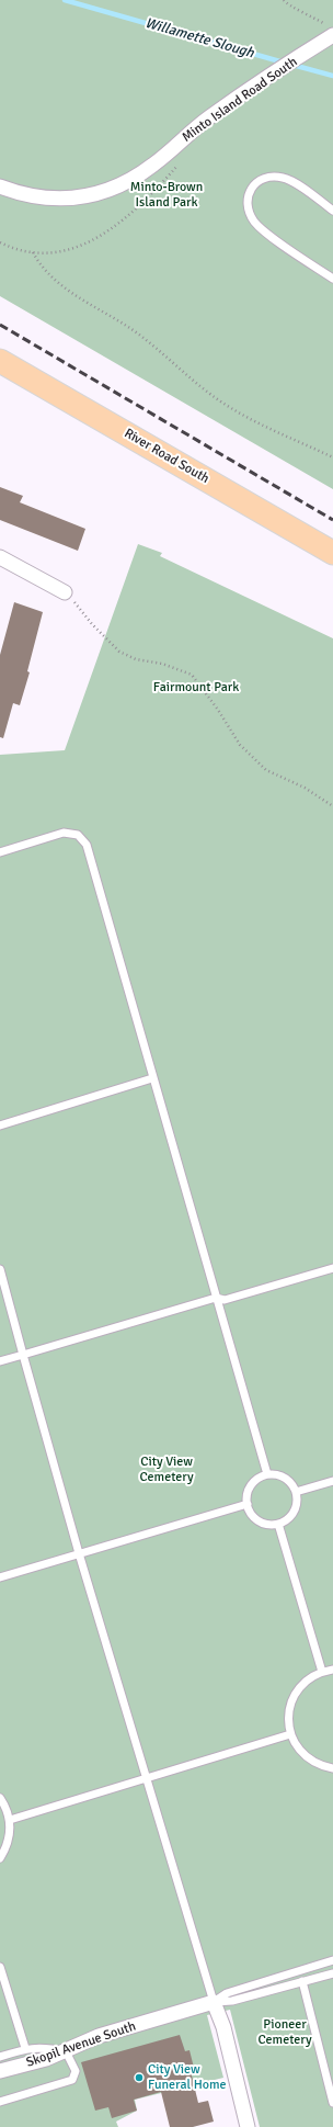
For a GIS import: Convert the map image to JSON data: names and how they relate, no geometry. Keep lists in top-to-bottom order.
{
  "streets": {
    "main road": ["River Road South"],
    "street": ["Minto Island Road South", "Skopil Avenue South"]
  },
  "water": ["Willamette Slough"],
  "parks": [
    "Minto-Brown Island Park",
    "Fairmount Park",
    "City View Cemetery",
    "Pioneer Cemetery"
  ],
  "places": ["City View Funeral Home"]
}
